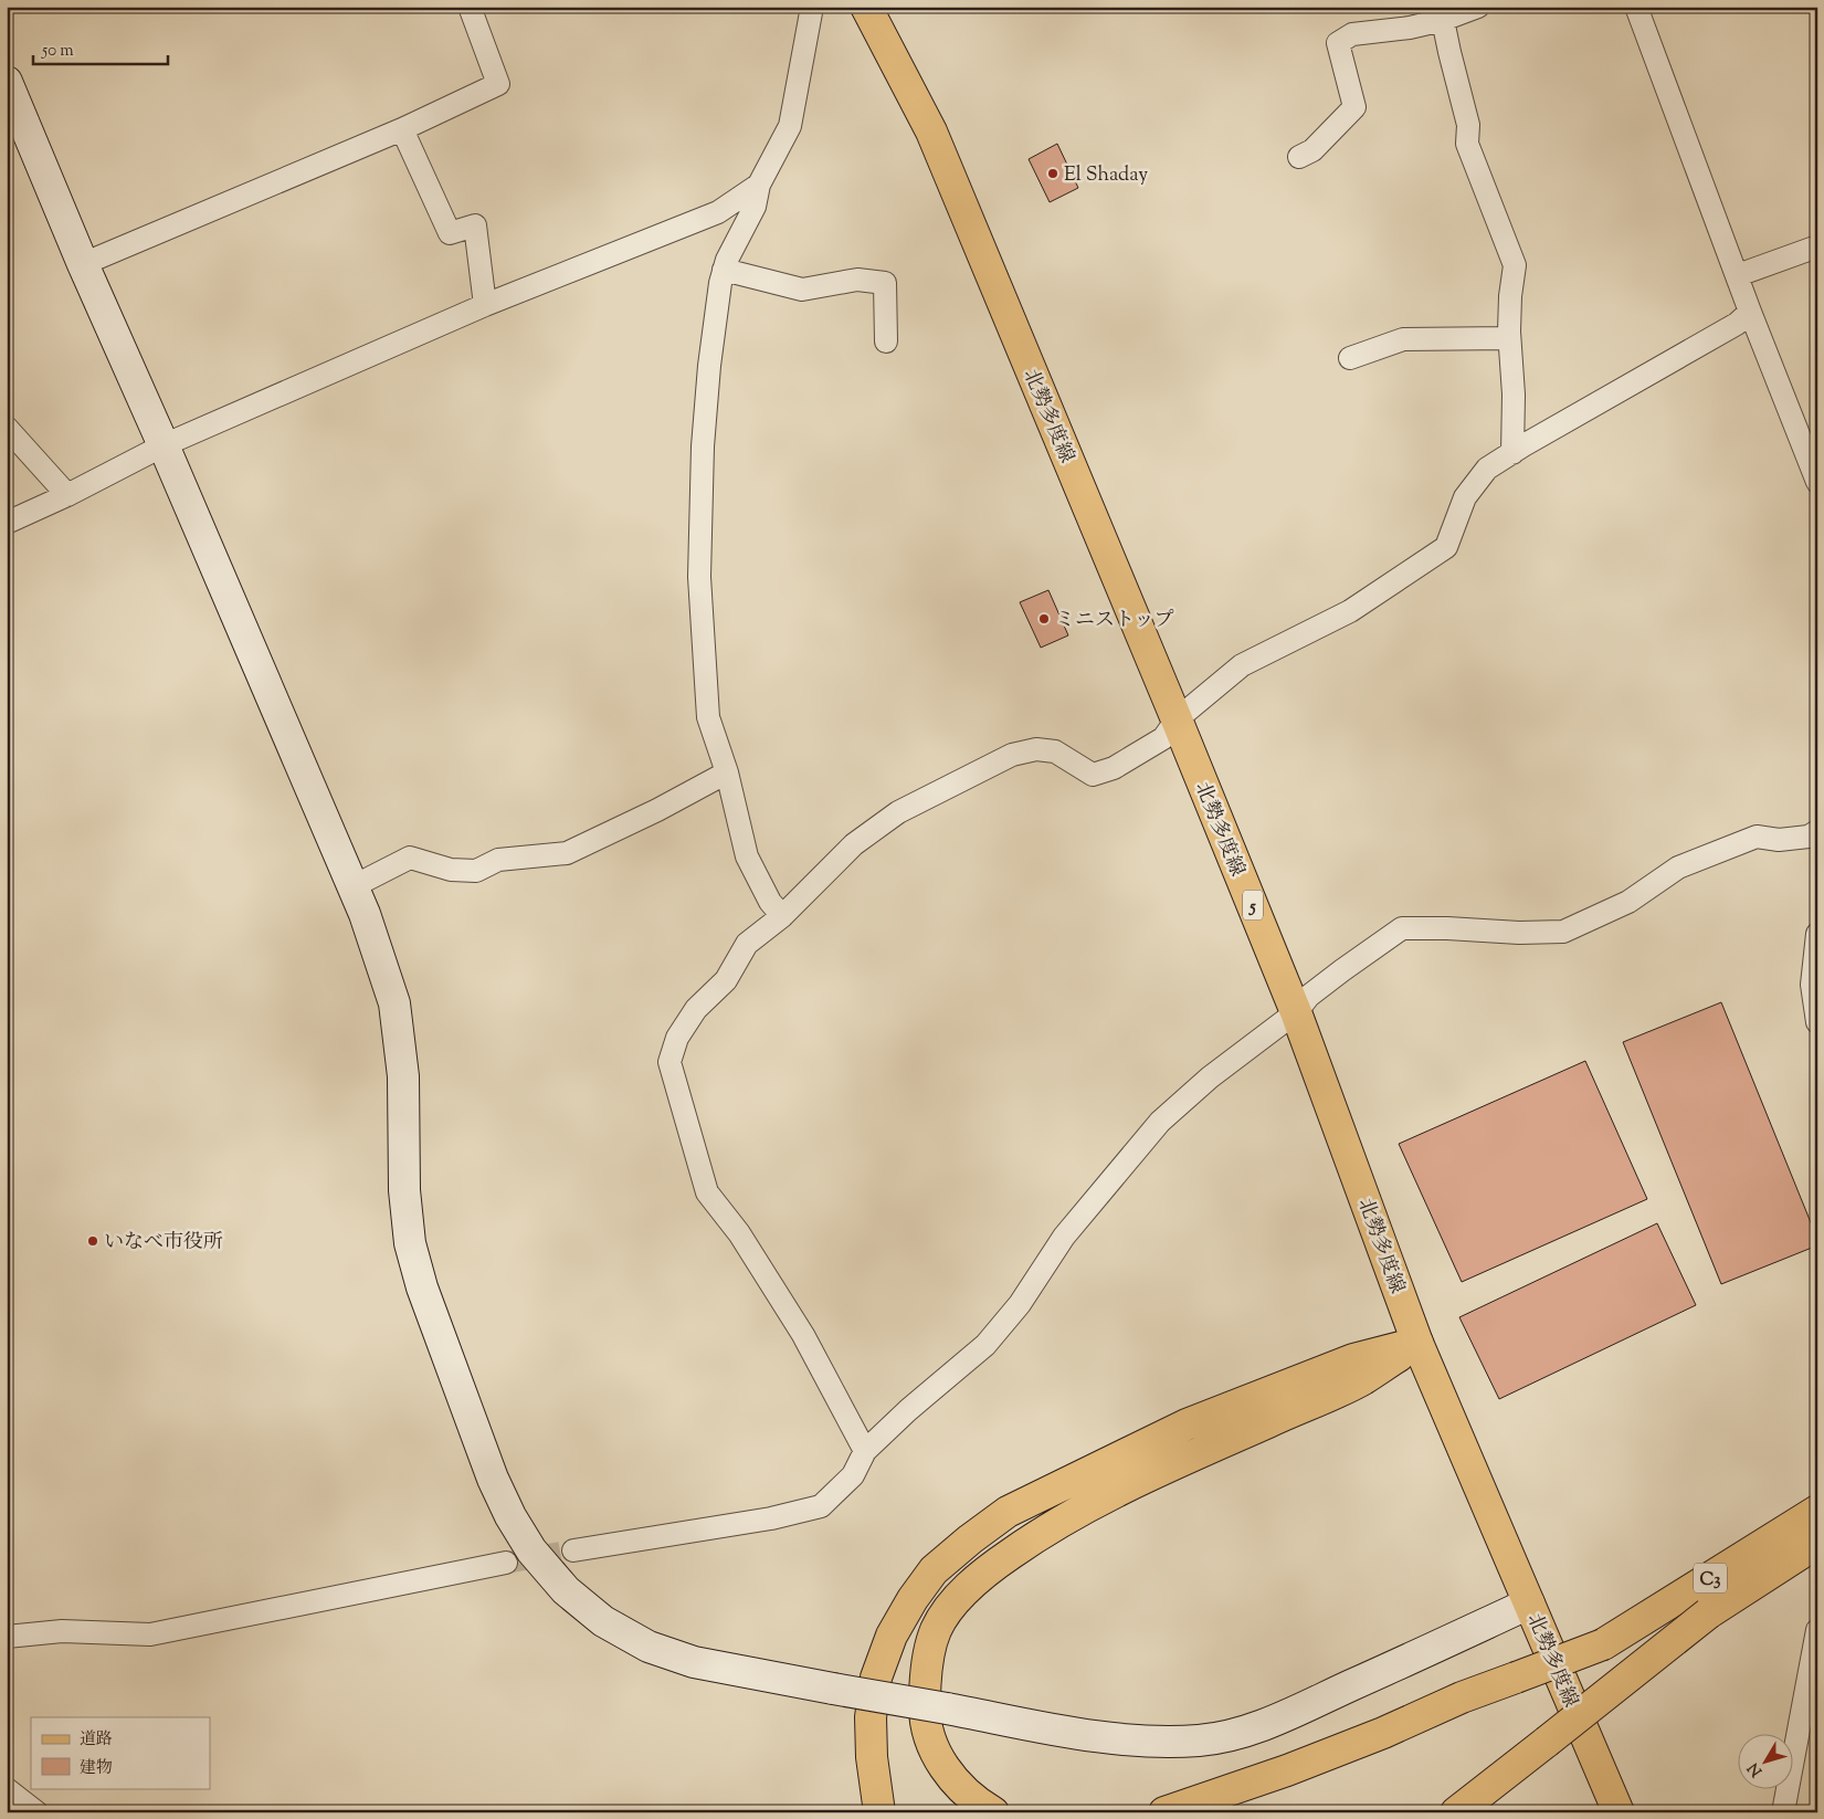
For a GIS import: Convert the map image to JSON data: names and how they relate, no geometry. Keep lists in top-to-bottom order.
{
  "streets": {
    "main road": ["北勢多度線", "5", "C3"]
  },
  "places": ["El Shaday", "ミニストップ", "いなべ市役所"],
  "legend": ["道路", "建物"],
  "scale_bar": "50 m",
  "north": "bottom left"
}
